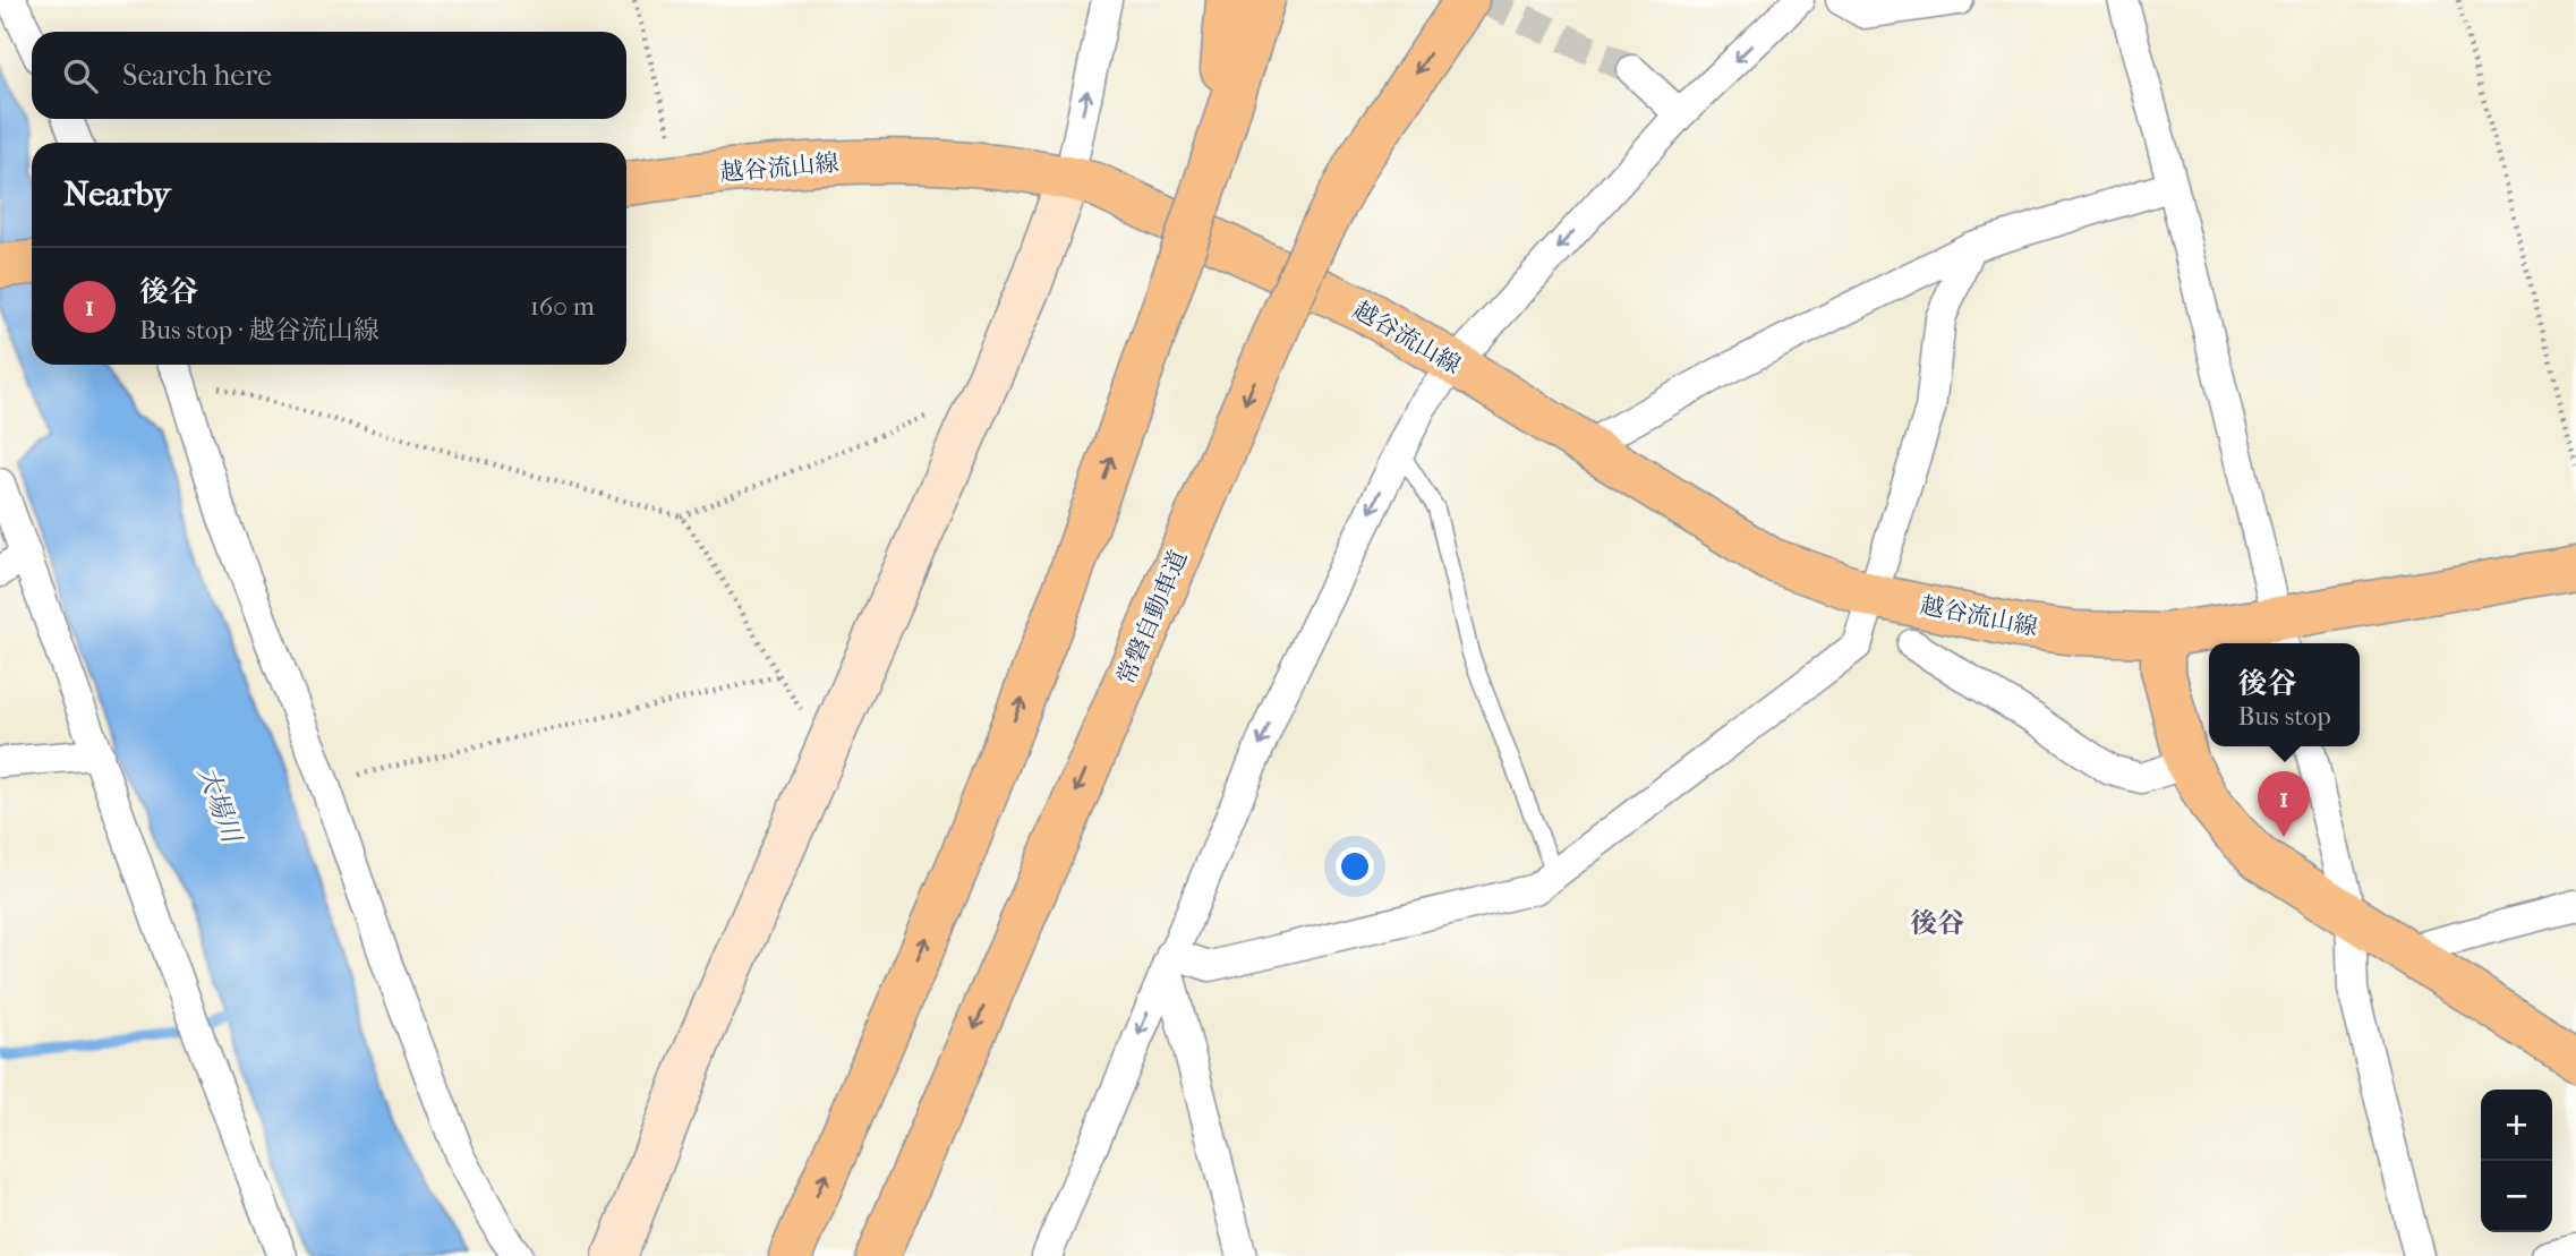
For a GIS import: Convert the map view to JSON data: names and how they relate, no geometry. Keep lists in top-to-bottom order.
{
  "streets": {
    "main road": ["越谷流山線", "常磐自動車道"]
  },
  "districts": ["後谷"],
  "water": ["大場川"],
  "page": {
    "search": "Search here",
    "heading": "Nearby",
    "list": [
      {
        "mark": "1",
        "name": "後谷",
        "note": "Bus stop · 越谷流山線",
        "value": "160 m"
      }
    ],
    "popup": ["後谷", "Bus stop"],
    "pins": "1",
    "map_buttons": ["+", "−"]
  }
}
